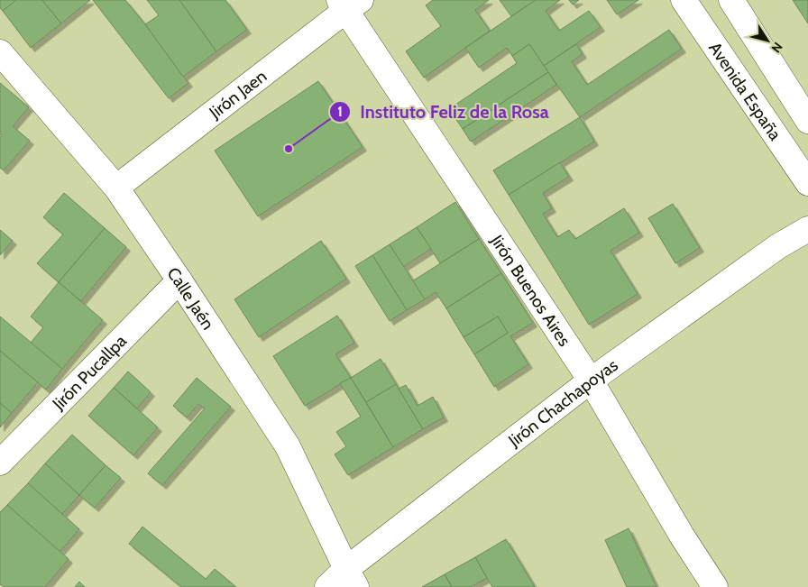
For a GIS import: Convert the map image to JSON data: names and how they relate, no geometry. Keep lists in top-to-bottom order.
{
  "streets": {
    "street": [
      "Avenida España",
      "Jirón Jaen",
      "Jirón Buenos Aires",
      "Calle Jaén",
      "Jirón Pucallpa",
      "Jirón Chachapoyas"
    ]
  },
  "crossings": [
    ["Jirón Jaen", "Jirón Buenos Aires"],
    ["Jirón Jaen", "Calle Jaén"],
    ["Jirón Buenos Aires", "Jirón Chachapoyas"],
    ["Calle Jaén", "Jirón Pucallpa"],
    ["Calle Jaén", "Jirón Chachapoyas"]
  ],
  "places": ["Instituto Feliz de la Rosa"],
  "north": "bottom right"
}
